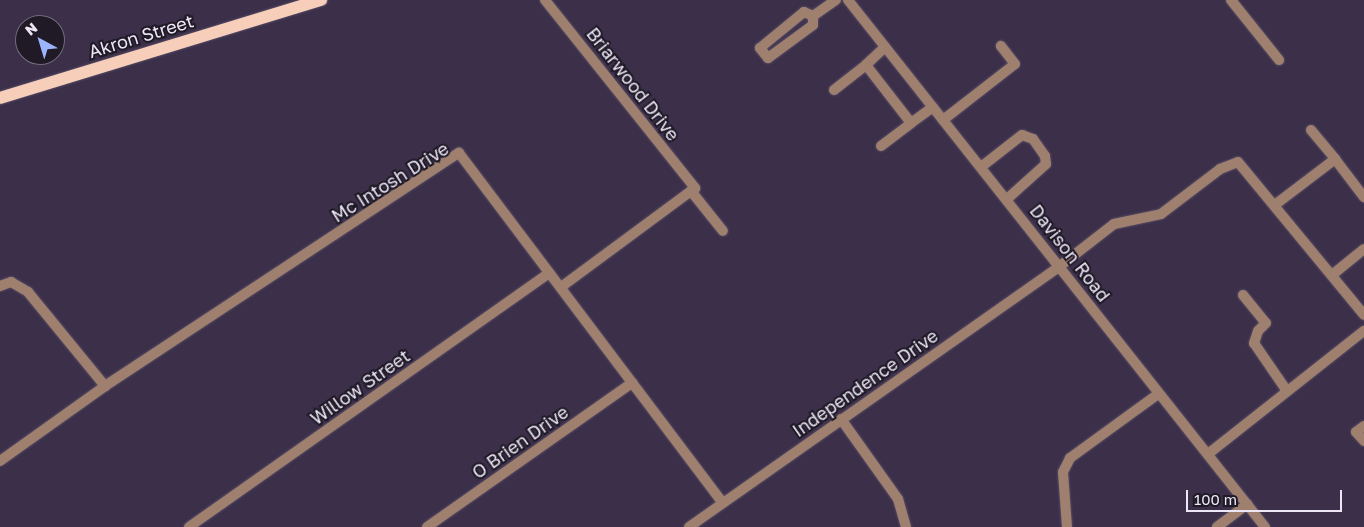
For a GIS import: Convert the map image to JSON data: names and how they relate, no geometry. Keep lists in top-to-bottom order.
{
  "streets": {
    "main road": ["Akron Street"],
    "street": [
      "Briarwood Drive",
      "Mc Intosh Drive",
      "Davison Road",
      "Independence Drive",
      "Willow Street",
      "O Brien Drive"
    ]
  },
  "crossings": [
    ["Mc Intosh Drive", "Independence Drive"],
    ["Mc Intosh Drive", "Willow Street"],
    ["Mc Intosh Drive", "O Brien Drive"],
    ["Davison Road", "Independence Drive"]
  ],
  "scale_bar": "100 m",
  "north": "top left"
}
